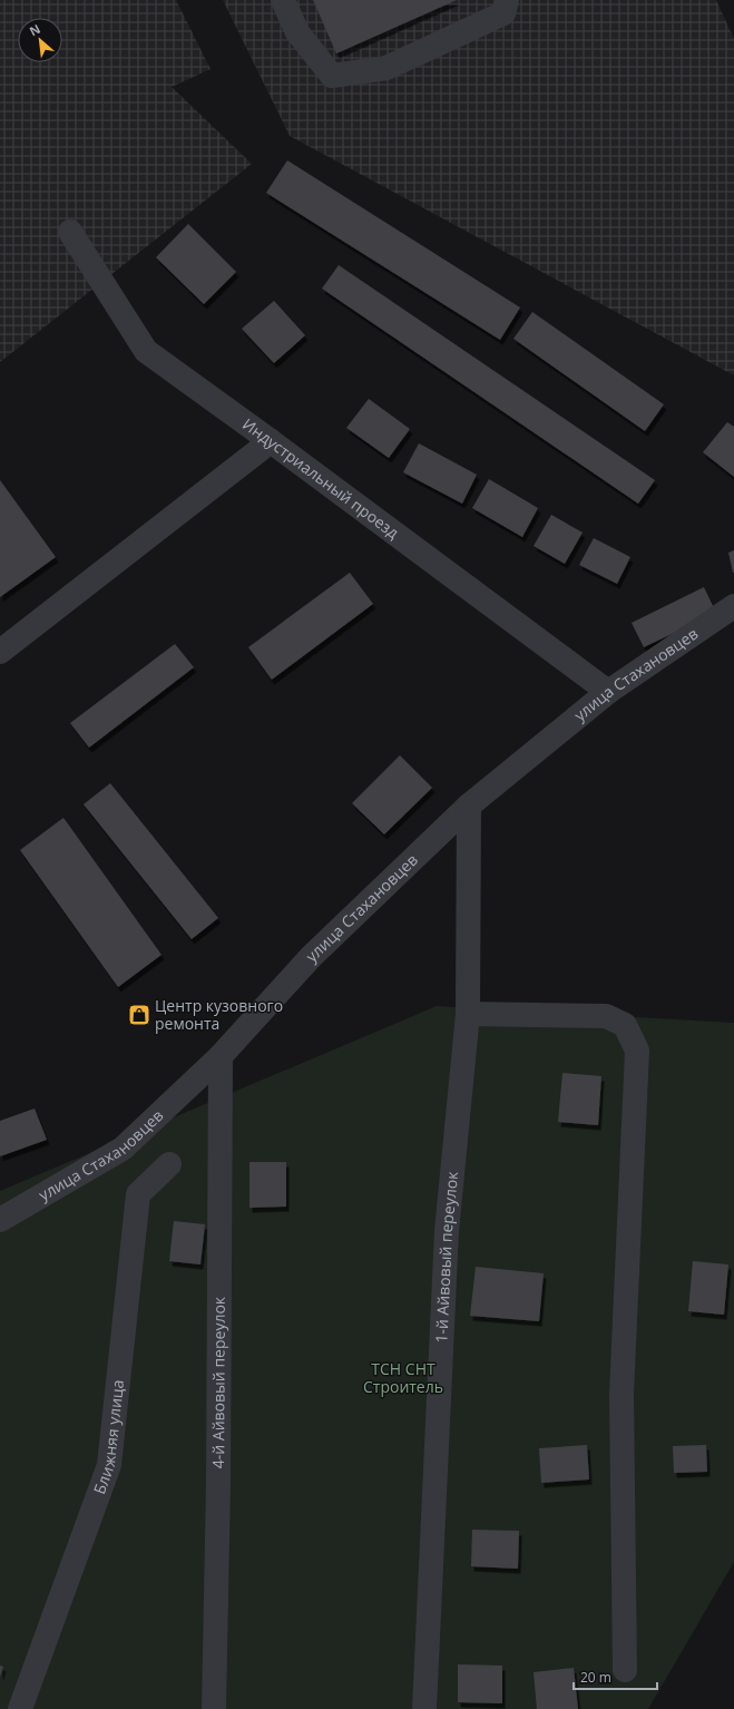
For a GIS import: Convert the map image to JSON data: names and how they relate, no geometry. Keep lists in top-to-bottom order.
{
  "streets": {
    "street": [
      "Индустриальный проезд",
      "улица Стахановцев",
      "1-й Айвовый переулок",
      "4-й Айвовый переулок",
      "Ближняя улица"
    ]
  },
  "crossings": [
    ["Индустриальный проезд", "улица Стахановцев"],
    ["улица Стахановцев", "1-й Айвовый переулок"],
    ["улица Стахановцев", "4-й Айвовый переулок"]
  ],
  "parks": ["ТСН СНТ Строитель"],
  "places": {
    "shop": ["Центр кузовного ремонта"]
  },
  "scale_bar": "20 m",
  "north": "top left"
}
